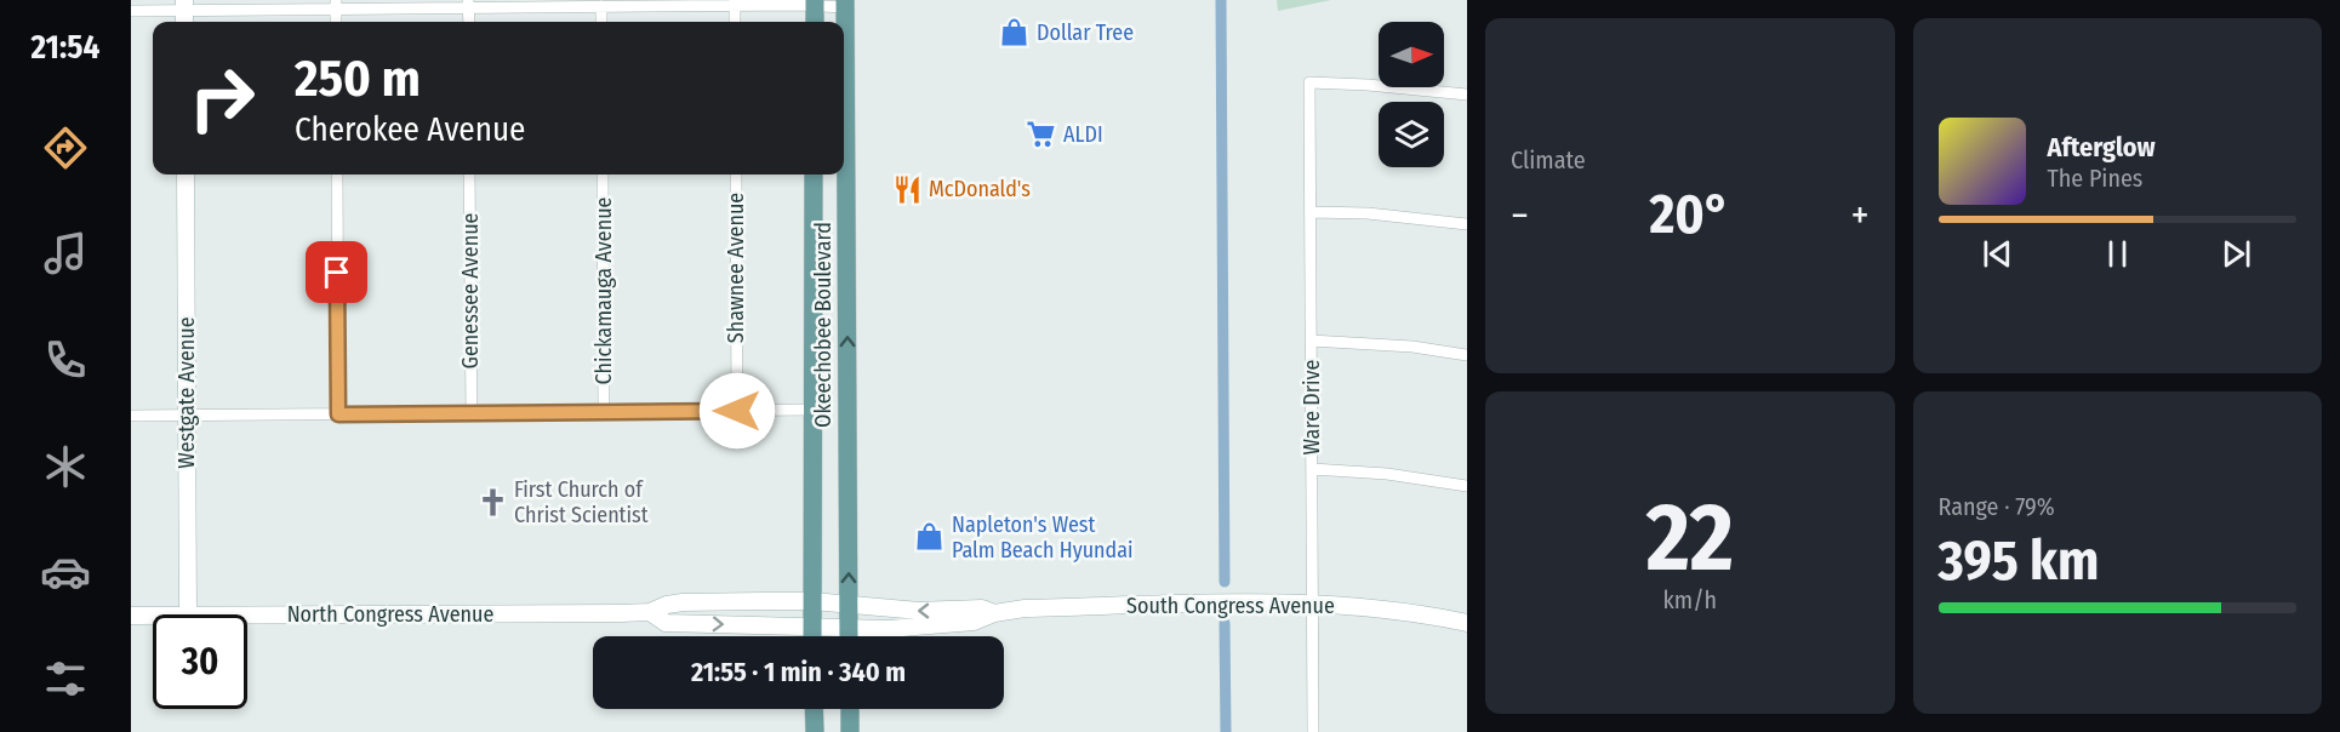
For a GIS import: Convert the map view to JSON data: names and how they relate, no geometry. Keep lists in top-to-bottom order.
{
  "streets": {
    "main road": ["Okeechobee Boulevard"],
    "street": [
      "Shawnee Avenue",
      "Genessee Avenue",
      "Chickamauga Avenue",
      "Westgate Avenue",
      "Ware Drive",
      "South Congress Avenue",
      "North Congress Avenue"
    ]
  },
  "crossings": [
    ["Okeechobee Boulevard", "South Congress Avenue"],
    ["Okeechobee Boulevard", "North Congress Avenue"],
    ["Ware Drive", "South Congress Avenue"],
    ["South Congress Avenue", "North Congress Avenue"]
  ],
  "places": {
    "shop": ["Dollar Tree", "Napleton's West Palm Beach Hyundai"],
    "supermarket": ["ALDI"],
    "restaurant": ["McDonald's"],
    "church": ["First Church of Christ Scientist"]
  },
  "north": "right",
  "page": {
    "tabs": "21:54",
    "tile": [
      "Climate",
      ["22", "km/h"],
      ["Range · 79%", "395 km"]
    ],
    "turn": ["250 m", "Cherokee Avenue"],
    "song": ["Afterglow", "The Pines"],
    "heat": ["−", "20°", "+"],
    "limit": "30",
    "trip": "21:55 · 1 min · 340 m"
  }
}
